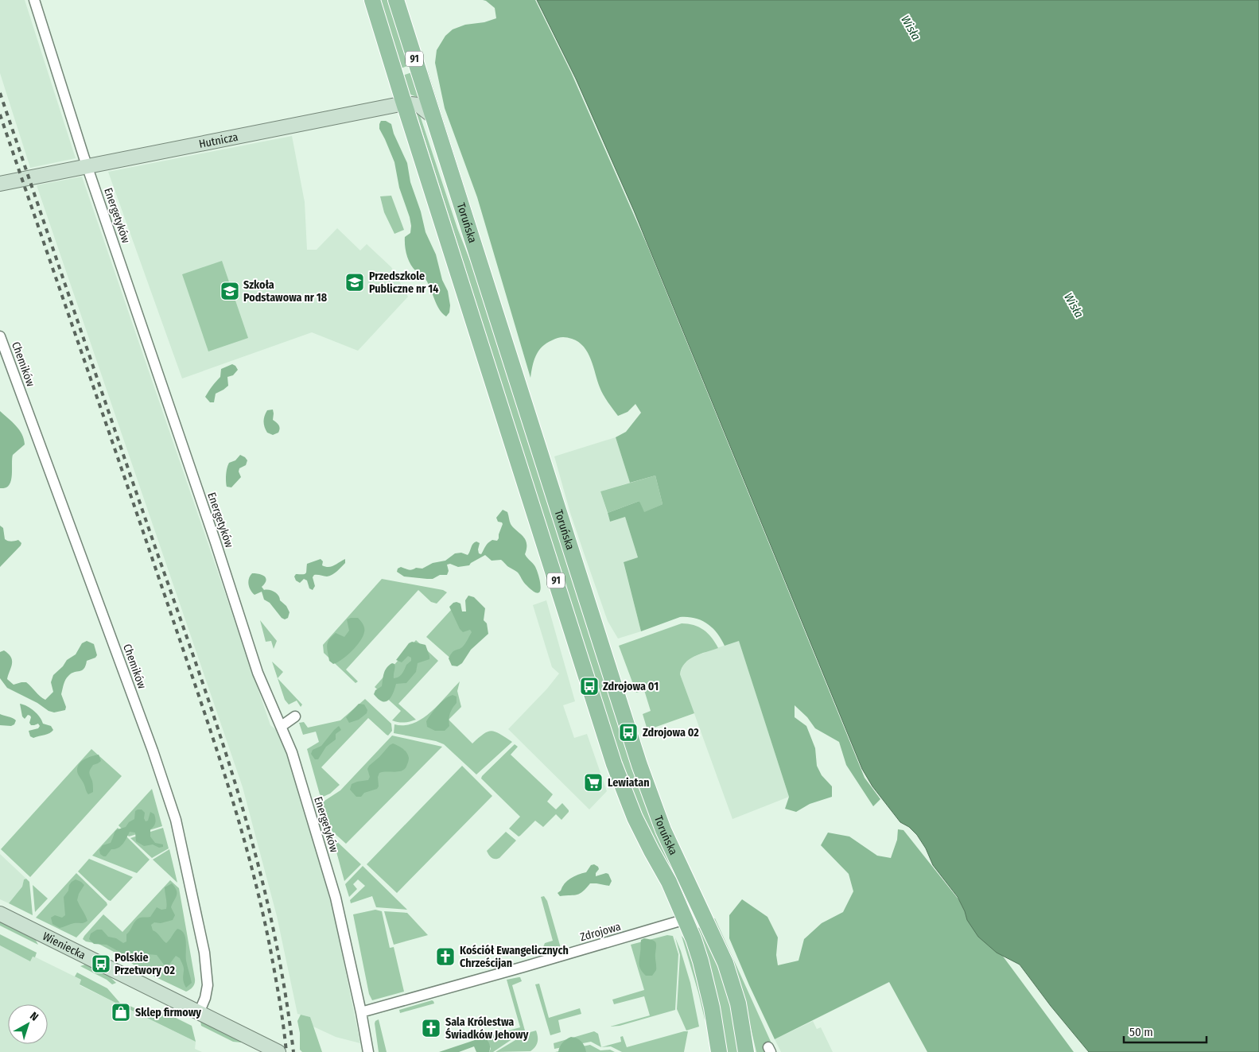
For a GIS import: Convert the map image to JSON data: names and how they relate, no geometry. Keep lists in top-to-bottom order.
{
  "streets": {
    "main road": ["91", "Toruńska"],
    "street": [
      "Hutnicza",
      "Energetyków",
      "Chemików",
      "Zdrojowa",
      "Wieniecka"
    ]
  },
  "crossings": [
    ["Hutnicza", "Energetyków"],
    ["Hutnicza", "Toruńska"],
    ["Energetyków", "Zdrojowa"],
    ["Toruńska", "Zdrojowa"],
    ["Chemików", "Wieniecka"]
  ],
  "water": ["Wisła"],
  "places": {
    "school or university": ["Przedszkole Publiczne nr 14", "Szkoła Podstawowa nr 18"],
    "bus stop": ["Zdrojowa 01", "Zdrojowa 02", "Polskie Przetwory 02"],
    "supermarket": ["Lewiatan"],
    "church": ["Kościół Ewangelicznych Chrześcijan", "Sala Królestwa Świadków Jehowy"],
    "shop": ["Sklep firmowy"]
  },
  "scale_bar": "50 m",
  "north": "top right"
}
